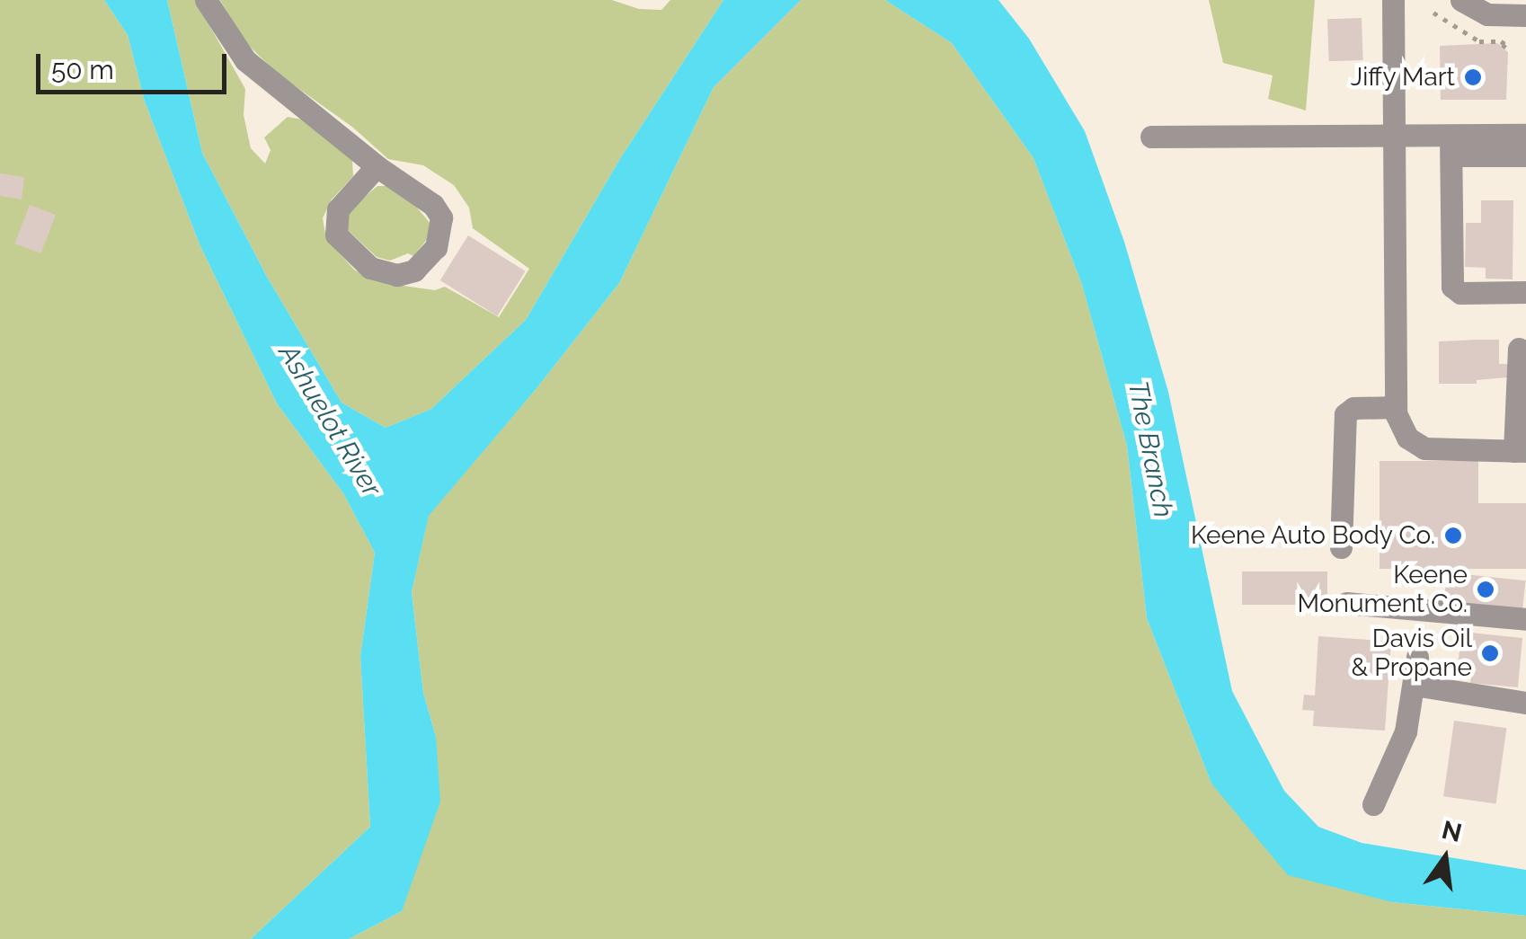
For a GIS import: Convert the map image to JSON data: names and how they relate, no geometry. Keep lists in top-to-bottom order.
{
  "water": ["Ashuelot River", "The Branch"],
  "places": [
    "Jiffy Mart",
    "Keene Auto Body Co.",
    "Keene Monument Co.",
    "Davis Oil & Propane"
  ],
  "scale_bar": "50 m",
  "north": "top"
}
